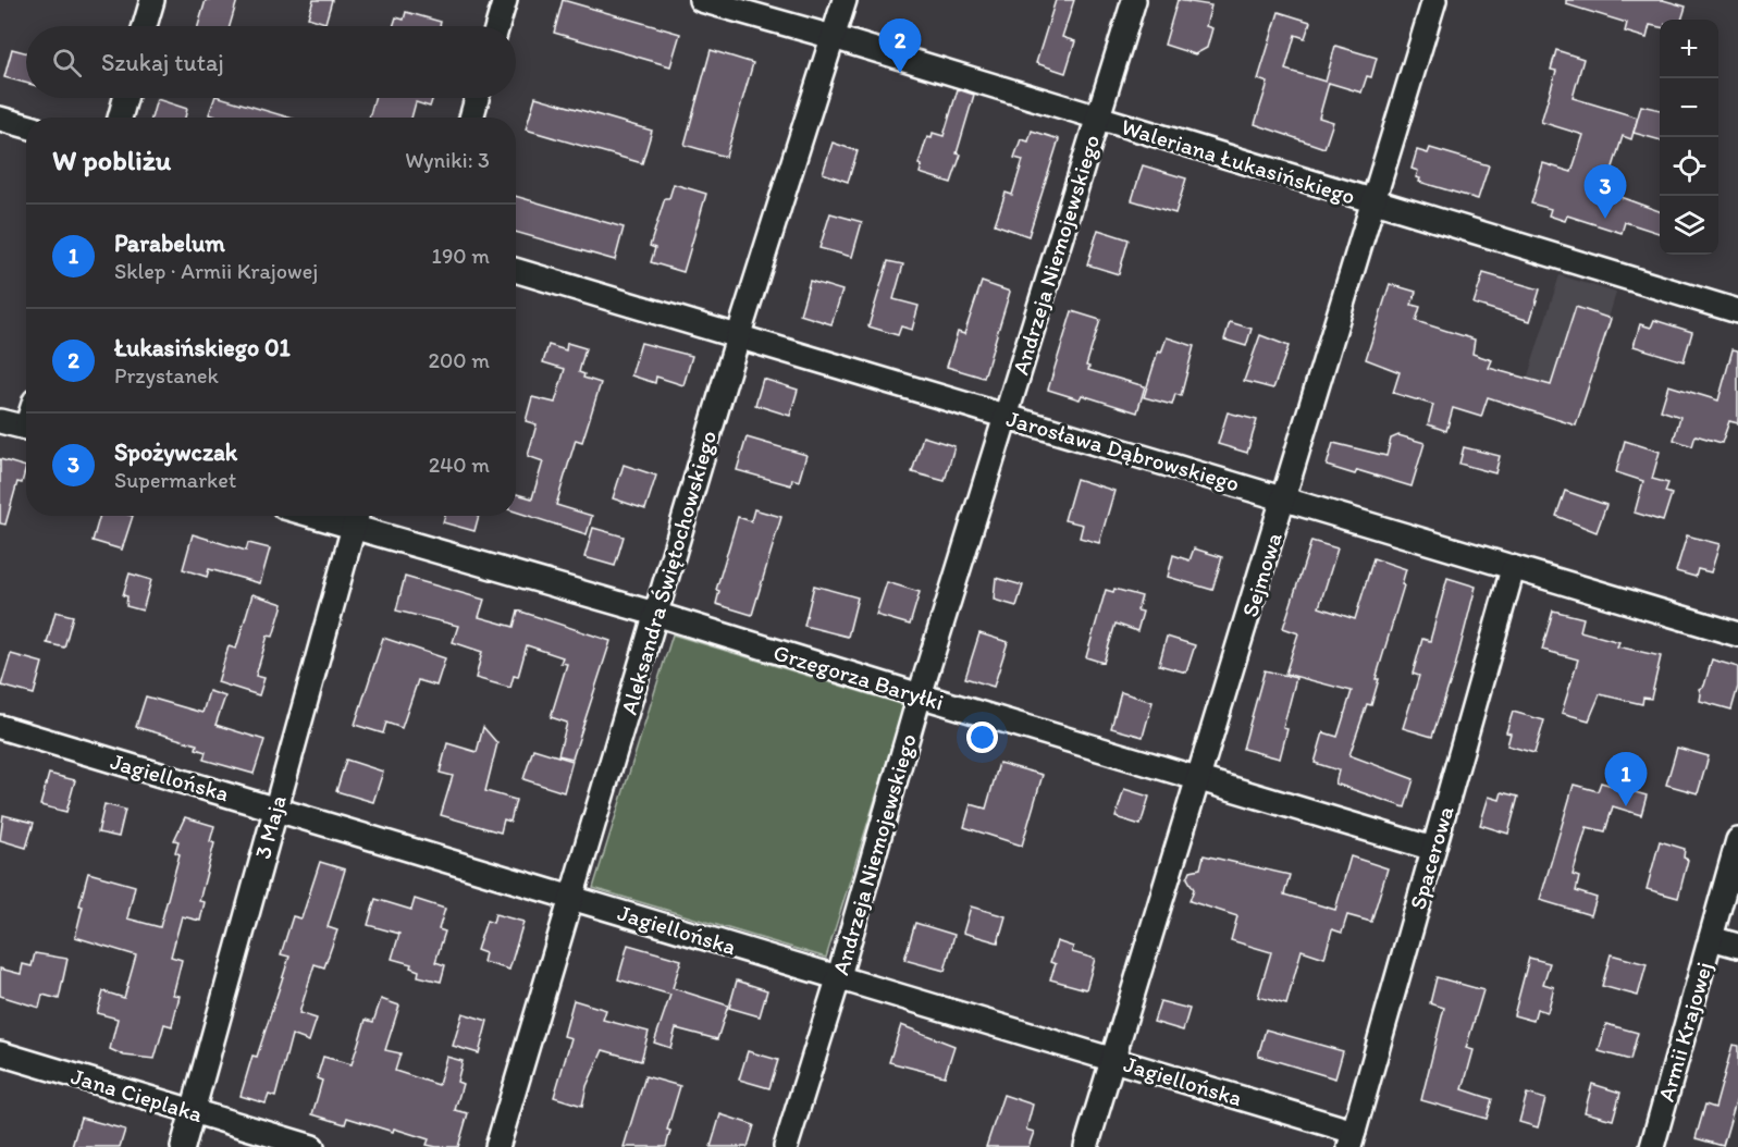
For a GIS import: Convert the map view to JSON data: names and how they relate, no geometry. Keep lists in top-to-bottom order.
{
  "streets": {
    "street": [
      "Waleriana Łukasińskiego",
      "Andrzeja Niemojewskiego",
      "Jarosława Dąbrowskiego",
      "Aleksandra Świętochowskiego",
      "Sejmowa",
      "Grzegorza Baryłki",
      "Jagiellońska",
      "3 Maja",
      "Spacerowa",
      "Armii Krajowej",
      "Jana Cieplaka"
    ]
  },
  "crossings": [
    ["Waleriana Łukasińskiego", "Andrzeja Niemojewskiego"],
    ["Waleriana Łukasińskiego", "Aleksandra Świętochowskiego"],
    ["Waleriana Łukasińskiego", "Sejmowa"],
    ["Andrzeja Niemojewskiego", "Jarosława Dąbrowskiego"],
    ["Andrzeja Niemojewskiego", "Grzegorza Baryłki"],
    ["Andrzeja Niemojewskiego", "Jagiellońska"],
    ["Jarosława Dąbrowskiego", "Aleksandra Świętochowskiego"],
    ["Jarosława Dąbrowskiego", "Sejmowa"],
    ["Jarosława Dąbrowskiego", "Spacerowa"],
    ["Aleksandra Świętochowskiego", "Grzegorza Baryłki"],
    ["Aleksandra Świętochowskiego", "Jagiellońska"],
    ["Sejmowa", "Grzegorza Baryłki"],
    ["Sejmowa", "Jagiellońska"],
    ["Grzegorza Baryłki", "3 Maja"],
    ["Grzegorza Baryłki", "Spacerowa"],
    ["Jagiellońska", "3 Maja"],
    ["Jagiellońska", "Spacerowa"],
    ["3 Maja", "Jana Cieplaka"]
  ],
  "page": {
    "pins": ["2", "3", "1"],
    "map_buttons": ["+", "−"],
    "search": "Szukaj tutaj",
    "heading": ["W pobliżu", "Wyniki: 3"],
    "list": [
      {
        "mark": "1",
        "name": "Parabelum",
        "note": "Sklep · Armii Krajowej",
        "value": "190 m"
      },
      {
        "mark": "2",
        "name": "Łukasińskiego 01",
        "note": "Przystanek",
        "value": "200 m"
      },
      {
        "mark": "3",
        "name": "Spożywczak",
        "note": "Supermarket",
        "value": "240 m"
      }
    ]
  }
}
